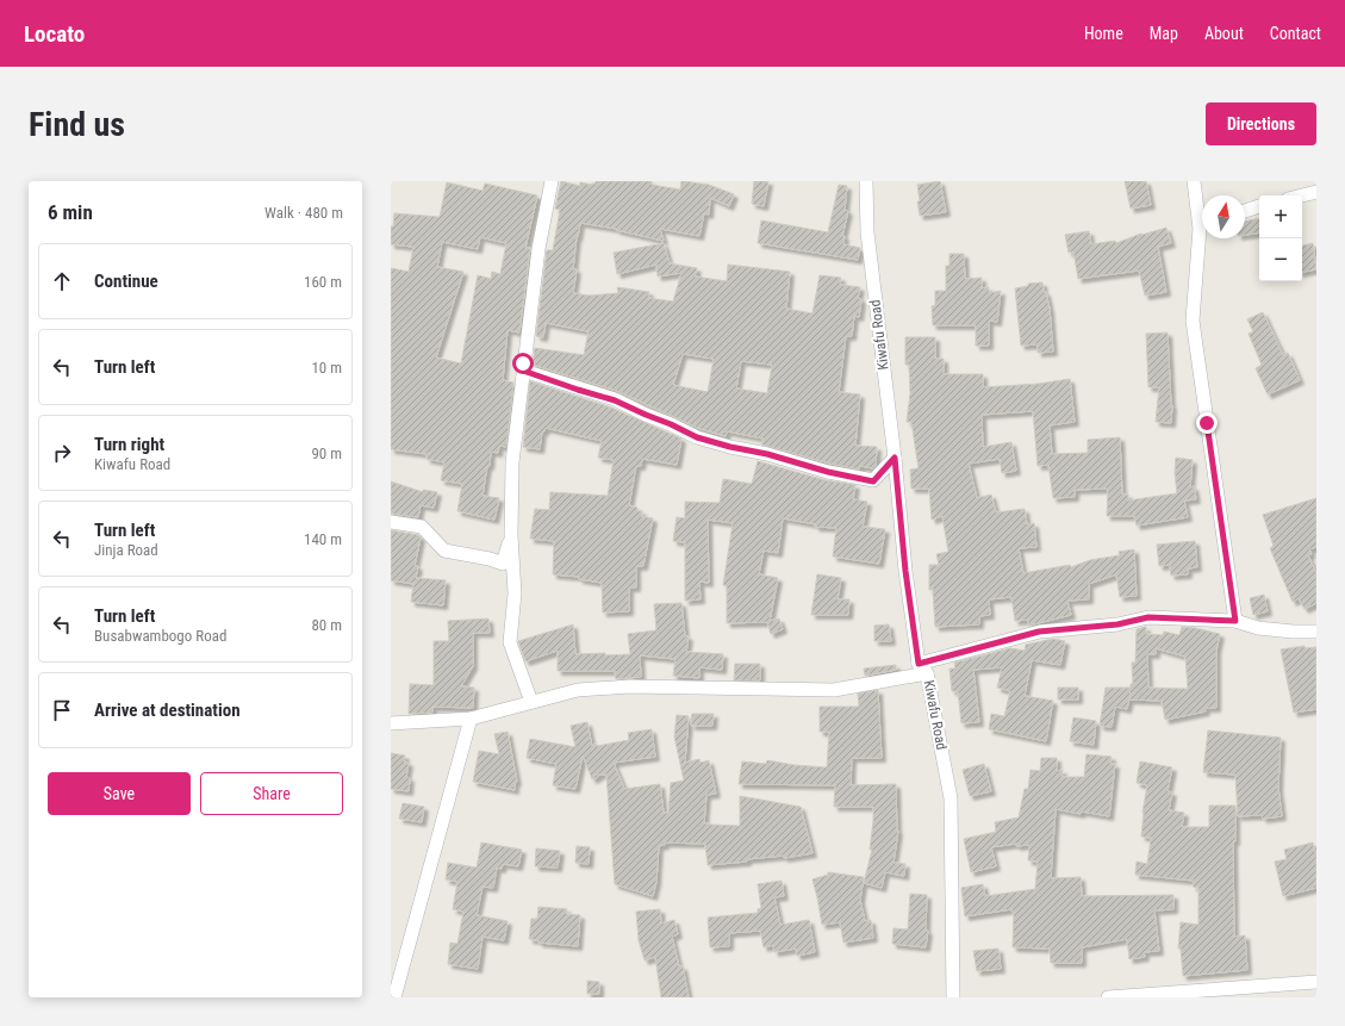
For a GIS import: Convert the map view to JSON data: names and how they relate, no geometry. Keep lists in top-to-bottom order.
{
  "streets": {
    "street": ["Kiwafu Road"]
  },
  "north": "top",
  "page": {
    "header": "Locato",
    "nav": [
      "Home",
      "Map",
      "About",
      "Contact"
    ],
    "buttons": [
      "Directions",
      ["Save", "Share"]
    ],
    "title": "Find us",
    "heading": ["6 min", "Walk · 480 m"],
    "map_buttons": ["+", "−"],
    "list": [
      ["Continue", "160 m"],
      ["Turn left", "10 m"],
      ["Turn right", "Kiwafu Road", "90 m"],
      ["Turn left", "Jinja Road", "140 m"],
      ["Turn left", "Busabwambogo Road", "80 m"],
      "Arrive at destination"
    ]
  }
}
